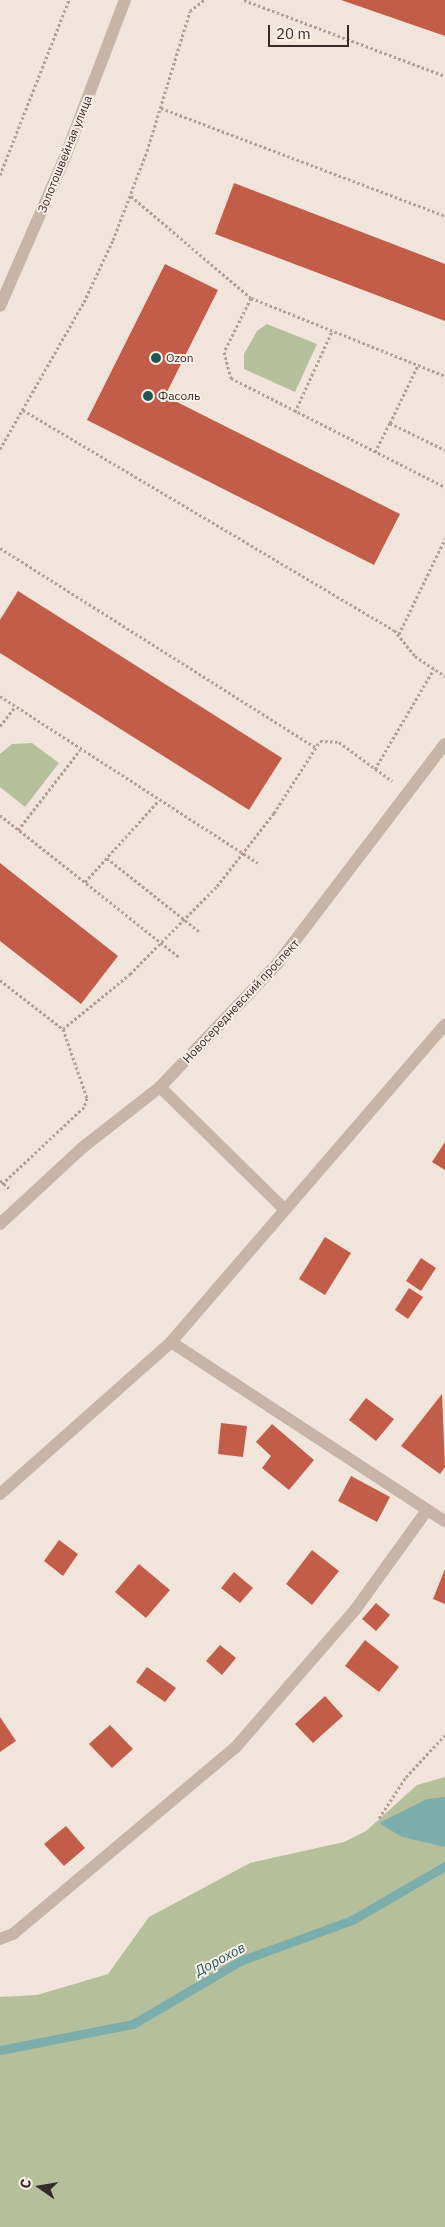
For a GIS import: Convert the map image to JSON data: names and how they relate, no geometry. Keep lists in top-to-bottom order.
{
  "streets": {
    "street": ["Золотошвейная улица", "Новосередневский проспект"]
  },
  "water": ["Дорохов"],
  "places": ["Ozon", "Фасоль"],
  "scale_bar": "20 m",
  "north": "left"
}
